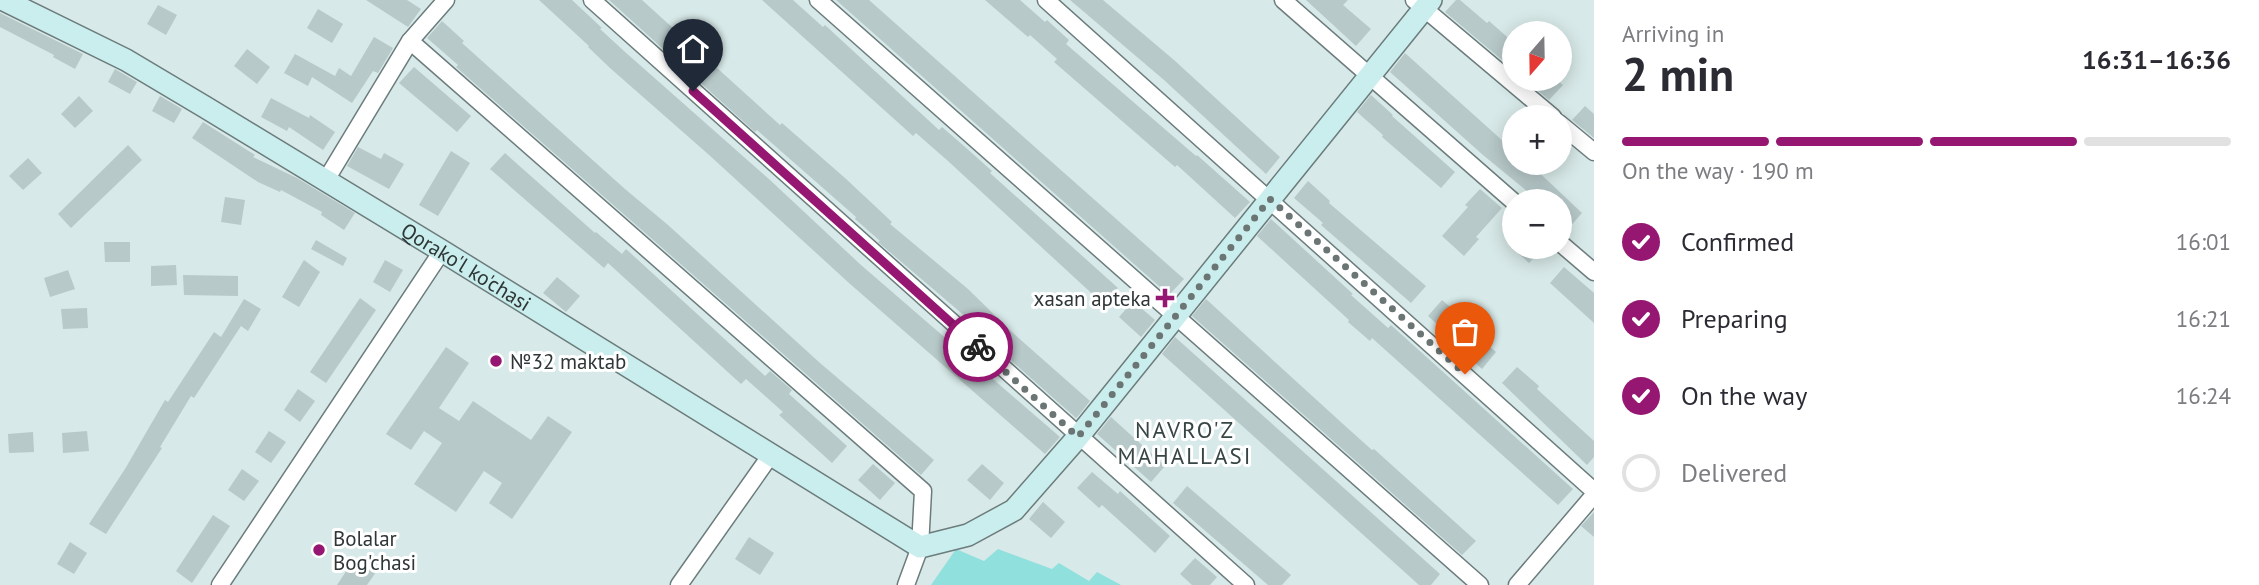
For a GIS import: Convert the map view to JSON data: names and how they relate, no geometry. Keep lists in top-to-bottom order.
{
  "streets": {
    "street": ["Qorako'l ko'chasi"]
  },
  "districts": ["NAVRO'Z MAHALLASI"],
  "places": {
    "health": ["xasan apteka"],
    "other": ["№32 maktab", "Bolalar Bog'chasi"]
  },
  "north": "bottom",
  "page": {
    "heading": ["2 min", "Arriving in", "16:31–16:36"],
    "map_buttons": ["+", "−"],
    "bar": "On the way · 190 m",
    "list": [
      ["Confirmed", "16:01"],
      ["Preparing", "16:21"],
      ["On the way", "16:24"],
      "Delivered"
    ]
  }
}
